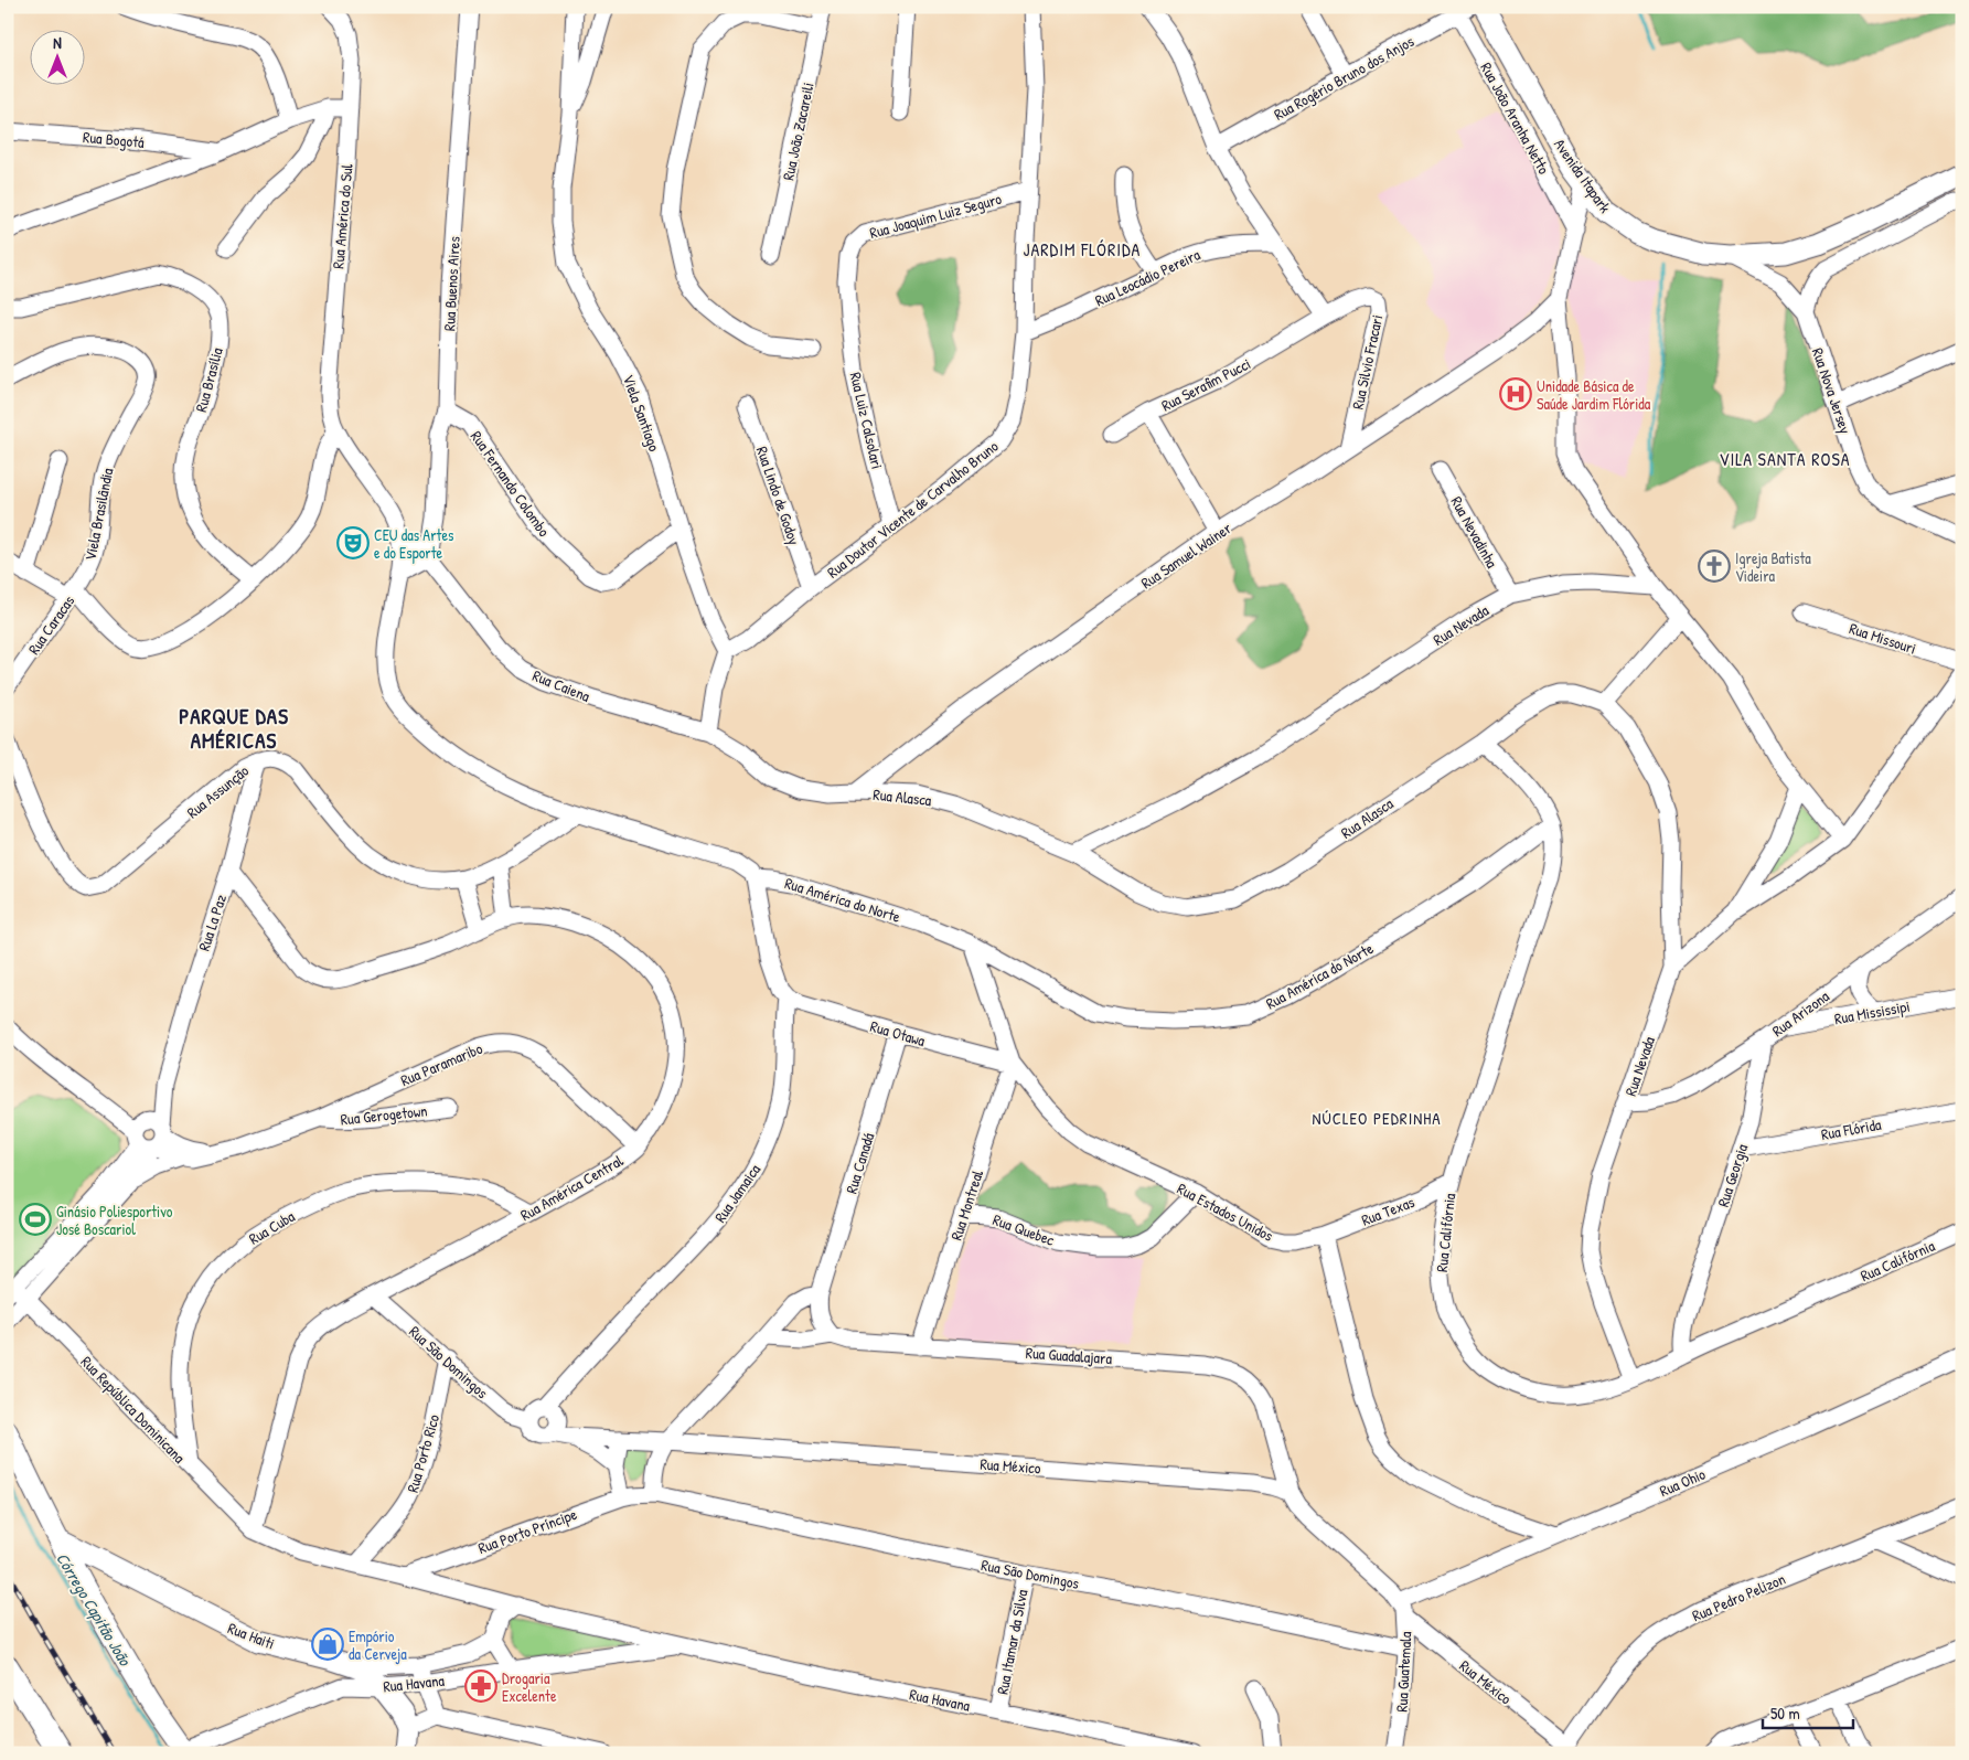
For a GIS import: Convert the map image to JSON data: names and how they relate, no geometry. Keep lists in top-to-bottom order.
{
  "streets": {
    "main road": ["Avenida Itapark", "Rua Haiti"],
    "street": [
      "Rua Rogério Bruno dos Anjos",
      "Rua João Aranha Netto",
      "Rua João Zacareili",
      "Rua Bogotá",
      "Rua Joaquim Luiz Seguro",
      "Rua América do Sul",
      "Rua Leocádio Pereira",
      "Rua Buenos Aires",
      "Rua Silvio Fracari",
      "Rua Brasília",
      "Rua Serafim Pucci",
      "Rua Nova Jersey",
      "Viela Santiago",
      "Rua Luiz Calsolari",
      "Rua Fernando Colombo",
      "Rua Lindo de Godoy",
      "Rua Doutor Vicente de Carvalho Bruno",
      "Viela Brasilândia",
      "Rua Nevadinha",
      "Rua Samuel Wainer",
      "Rua Caracas",
      "Rua Nevada",
      "Rua Missouri",
      "Rua Caiena",
      "Rua Assunção",
      "Rua Alasca",
      "Rua América do Norte",
      "Rua La Paz",
      "Rua Mississipi",
      "Rua Arizona",
      "Rua Otawa",
      "Rua Paramaribo",
      "Rua Gerogetown",
      "Rua Flórida",
      "Rua Canadá",
      "Rua Georgia",
      "Rua América Central",
      "Rua Jamaica",
      "Rua Montreal",
      "Rua Texas",
      "Rua Estados Unidos",
      "Rua Cuba",
      "Rua Quebec",
      "Rua Califórnia",
      "Rua Guadalajara",
      "Rua São Domingos",
      "Rua República Dominicana",
      "Rua Porto Rico",
      "Rua México",
      "Rua Ohio",
      "Rua Porto Príncipe",
      "Rua Pedro Pelizon",
      "Rua Itamar da Silva",
      "Rua Guatemala",
      "Rua Havana"
    ]
  },
  "crossings": [
    ["Rua Rogério Bruno dos Anjos", "Rua João Aranha Netto"],
    ["Avenida Itapark", "Rua Nova Jersey"],
    ["Rua Joaquim Luiz Seguro", "Rua Luiz Calsolari"],
    ["Rua Joaquim Luiz Seguro", "Rua Doutor Vicente de Carvalho Bruno"],
    ["Rua Leocádio Pereira", "Rua Doutor Vicente de Carvalho Bruno"],
    ["Rua Buenos Aires", "Rua Fernando Colombo"],
    ["Rua Buenos Aires", "Rua Caiena"],
    ["Rua Silvio Fracari", "Rua Serafim Pucci"],
    ["Rua Silvio Fracari", "Rua Samuel Wainer"],
    ["Rua Serafim Pucci", "Rua Samuel Wainer"],
    ["Viela Santiago", "Rua Fernando Colombo"],
    ["Viela Santiago", "Rua Doutor Vicente de Carvalho Bruno"],
    ["Rua Luiz Calsolari", "Rua Doutor Vicente de Carvalho Bruno"],
    ["Rua Lindo de Godoy", "Rua Doutor Vicente de Carvalho Bruno"],
    ["Viela Brasilândia", "Rua Caracas"],
    ["Rua Nevadinha", "Rua Nevada"],
    ["Rua Samuel Wainer", "Rua Alasca"],
    ["Rua Nevada", "Rua Alasca"],
    ["Rua Nevada", "Rua Arizona"],
    ["Rua Nevada", "Rua Califórnia"],
    ["Rua Assunção", "Rua La Paz"],
    ["Rua Alasca", "Rua Califórnia"],
    ["Rua América do Norte", "Rua Estados Unidos"],
    ["Rua América do Norte", "Rua Califórnia"],
    ["Rua La Paz", "Rua Paramaribo"],
    ["Rua La Paz", "Rua América Central"],
    ["Rua La Paz", "Rua República Dominicana"],
    ["Rua Mississipi", "Rua Arizona"],
    ["Rua Arizona", "Rua Georgia"],
    ["Rua Otawa", "Rua Canadá"],
    ["Rua Otawa", "Rua Jamaica"],
    ["Rua Otawa", "Rua Montreal"],
    ["Rua Otawa", "Rua Estados Unidos"],
    ["Rua Paramaribo", "Rua Gerogetown"],
    ["Rua Paramaribo", "Rua América Central"],
    ["Rua Flórida", "Rua Georgia"],
    ["Rua Canadá", "Rua Guadalajara"],
    ["Rua Georgia", "Rua Califórnia"],
    ["Rua América Central", "Rua Cuba"],
    ["Rua América Central", "Rua São Domingos"],
    ["Rua América Central", "Rua República Dominicana"],
    ["Rua Jamaica", "Rua São Domingos"],
    ["Rua Jamaica", "Rua México"],
    ["Rua Montreal", "Rua Estados Unidos"],
    ["Rua Montreal", "Rua Quebec"],
    ["Rua Montreal", "Rua Guadalajara"],
    ["Rua Texas", "Rua Estados Unidos"],
    ["Rua Texas", "Rua Califórnia"],
    ["Rua Estados Unidos", "Rua Quebec"],
    ["Rua Cuba", "Rua República Dominicana"],
    ["Rua Guadalajara", "Rua México"],
    ["Rua São Domingos", "Rua Porto Rico"],
    ["Rua São Domingos", "Rua México"],
    ["Rua São Domingos", "Rua Porto Príncipe"],
    ["Rua São Domingos", "Rua Itamar da Silva"],
    ["Rua São Domingos", "Rua Guatemala"],
    ["Rua México", "Rua Ohio"],
    ["Rua México", "Rua Pedro Pelizon"],
    ["Rua México", "Rua Guatemala"],
    ["Rua Ohio", "Rua Guatemala"],
    ["Rua Haiti", "Rua Havana"],
    ["Rua Itamar da Silva", "Rua Havana"]
  ],
  "districts": [
    "JARDIM FLÓRIDA",
    "VILA SANTA ROSA",
    "PARQUE DAS AMÉRICAS",
    "NÚCLEO PEDRINHA"
  ],
  "water": ["Córrego Capitão João"],
  "places": {
    "hospital": ["Unidade Básica de Saúde Jardim Flórida"],
    "theatre": ["CEU das Artes e do Esporte"],
    "church": ["Igreja Batista Videira"],
    "sports": ["Ginásio Poliesportivo José Boscariol"],
    "shop": ["Empório da Cerveja"],
    "pharmacy": ["Drogaria Excelente"]
  },
  "scale_bar": "50 m",
  "north": "top"
}
